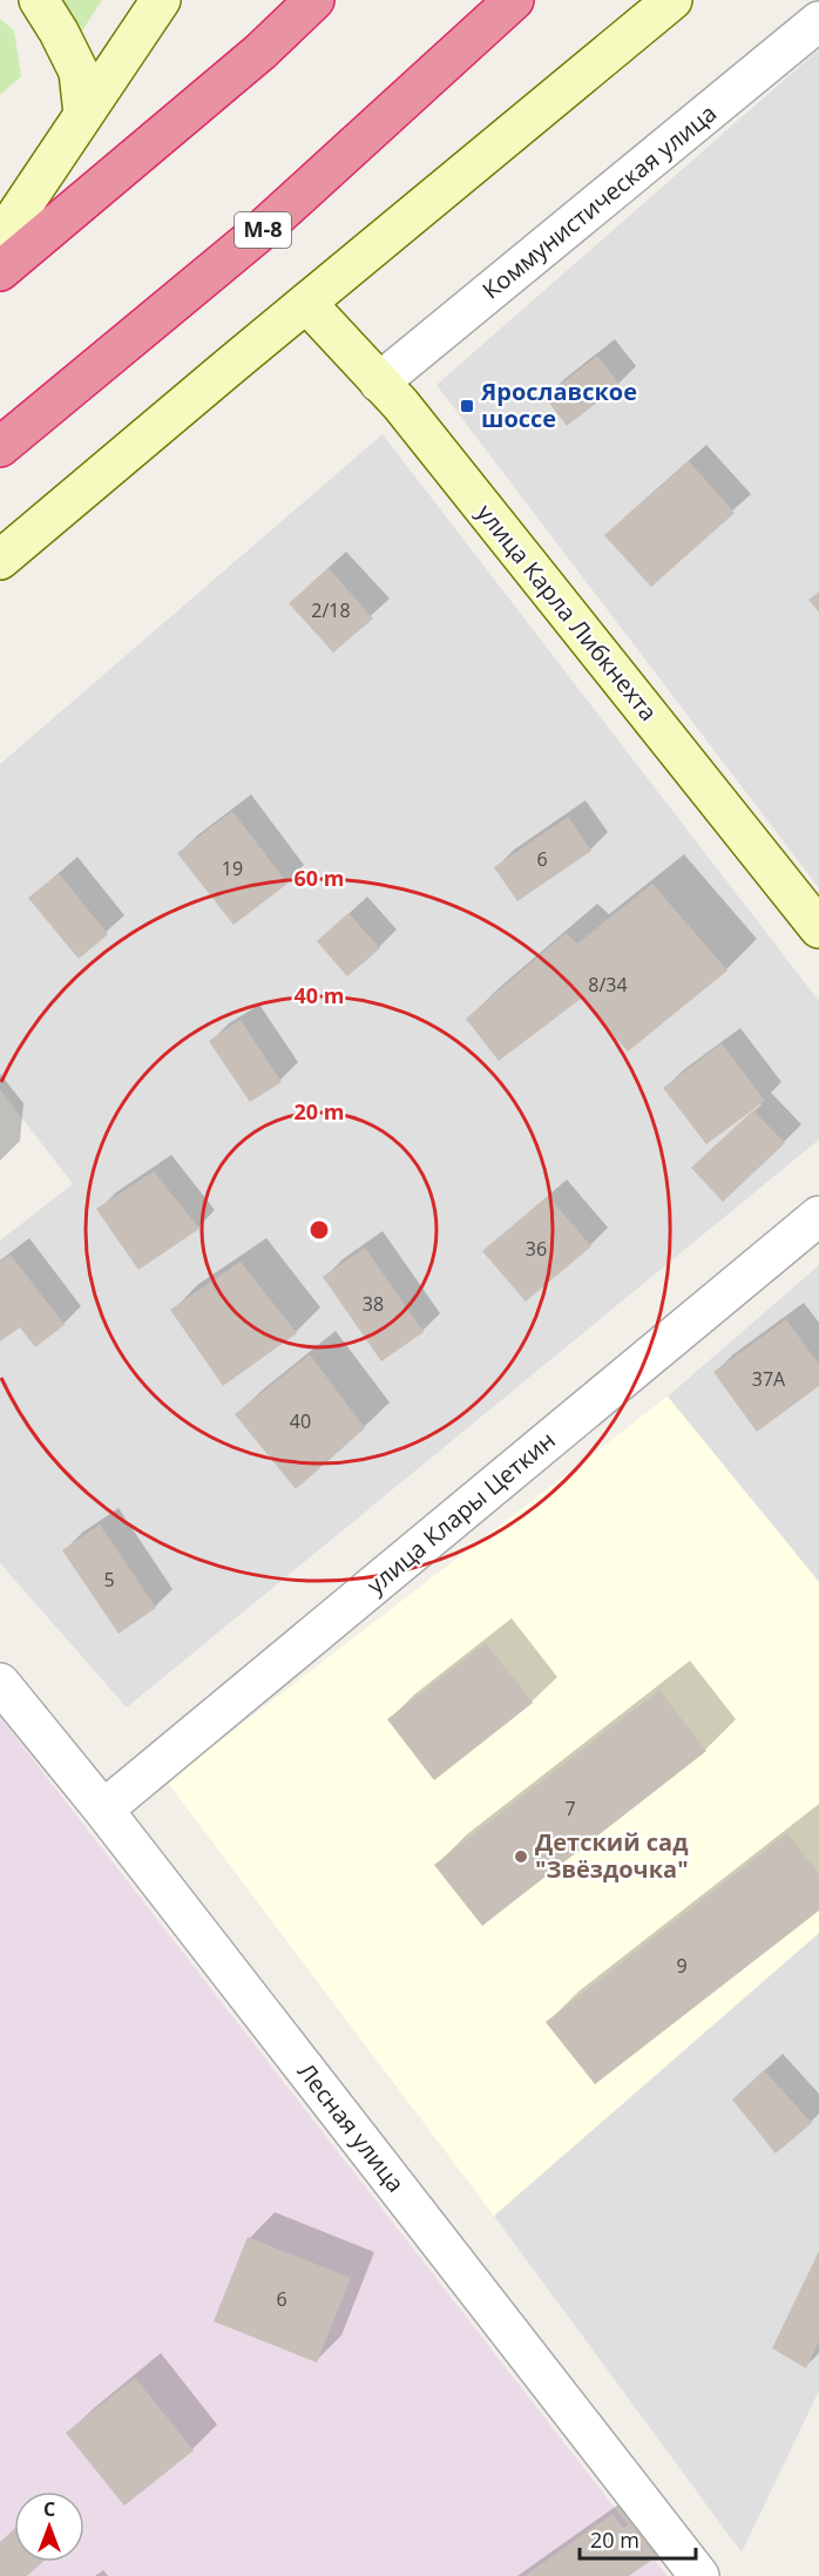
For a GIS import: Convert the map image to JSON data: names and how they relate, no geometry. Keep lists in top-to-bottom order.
{
  "streets": {
    "highway": ["М-8"],
    "street": [
      "Коммунистическая улица",
      "улица Карла Либкнехта",
      "улица Клары Цеткин",
      "Лесная улица"
    ]
  },
  "crossings": [
    ["Коммунистическая улица", "улица Карла Либкнехта"],
    ["улица Клары Цеткин", "Лесная улица"]
  ],
  "places": {
    "transit": ["Ярославское шоссе"],
    "other": ["Детский сад \"Звёздочка\""]
  },
  "house_numbers": [
    "2/18",
    "6",
    "19",
    "8/34",
    "36",
    "38",
    "37А",
    "40",
    "5",
    "7",
    "9",
    "6"
  ],
  "scale_bar": "20 m",
  "north": "top",
  "rings": ["60 m", "40 m", "20 m"]
}
